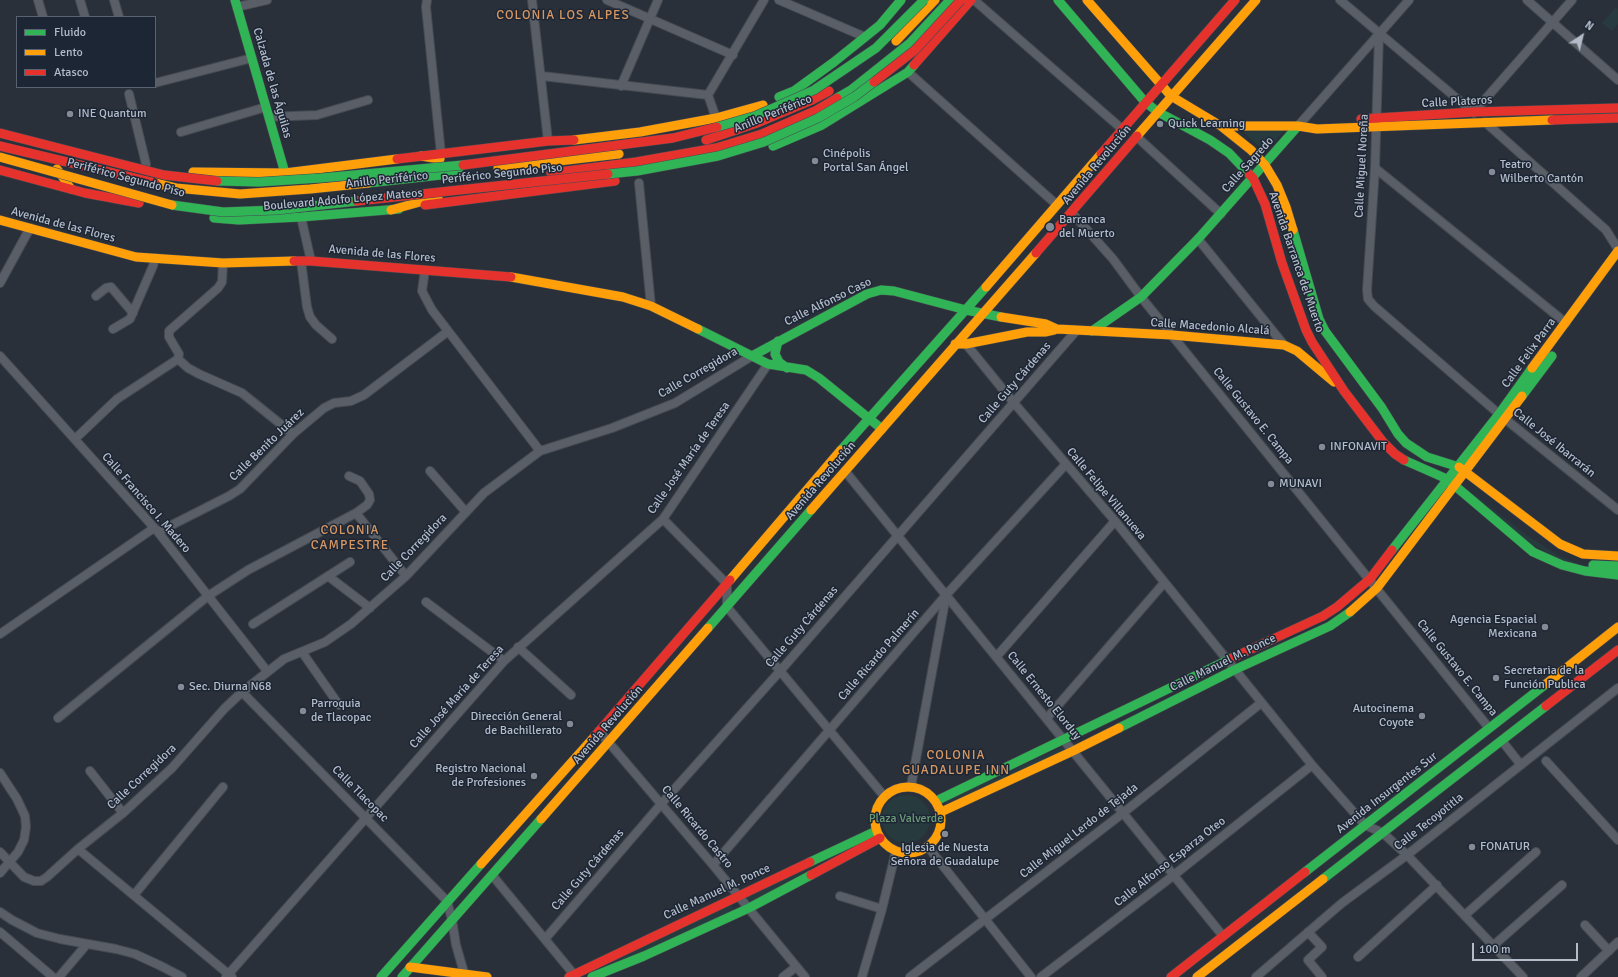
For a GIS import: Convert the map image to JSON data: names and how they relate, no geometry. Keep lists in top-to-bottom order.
{
  "streets": {
    "main road": [
      "Calzada de las Águilas",
      "Calle Plateros",
      "Anillo Periférico",
      "Avenida Revolución",
      "Calle Sagredo",
      "Periférico Segundo Piso",
      "Boulevard Adolfo López Mateos",
      "Avenida de las Flores",
      "Avenida Barranca del Muerto",
      "Calle Alfonso Caso",
      "Calle Macedonio Alcalá",
      "Calle Felix Parra",
      "Calle Corregidora",
      "Calle Manuel M. Ponce",
      "Avenida Insurgentes Sur"
    ],
    "street": [
      "Calle Miguel Noreña",
      "Calle Guty Cárdenas",
      "Calle Gustavo E. Campa",
      "Calle José Ibarrarán",
      "Calle Benito Juárez",
      "Calle José María de Teresa",
      "Calle Felipe Villanueva",
      "Calle Francisco I. Madero",
      "Calle Ricardo Palmerín",
      "Calle Ernesto Elorduy",
      "Calle Tlacopac",
      "Calle Tecoyotitla",
      "Calle Ricardo Castro",
      "Calle Miguel Lerdo de Tejada",
      "Calle Alfonso Esparza Oteo"
    ]
  },
  "crossings": [
    ["Calle Plateros", "Calle Sagredo"],
    ["Calle Plateros", "Calle Miguel Noreña"],
    ["Calle Plateros", "Avenida Barranca del Muerto"],
    ["Avenida Revolución", "Avenida Barranca del Muerto"],
    ["Avenida Revolución", "Calle Alfonso Caso"],
    ["Avenida Revolución", "Calle Macedonio Alcalá"],
    ["Avenida Revolución", "Calle Corregidora"],
    ["Avenida Revolución", "Calle Gustavo E. Campa"],
    ["Avenida Revolución", "Calle Ernesto Elorduy"],
    ["Avenida Revolución", "Calle Tlacopac"],
    ["Avenida Revolución", "Calle Ricardo Castro"],
    ["Calle Sagredo", "Calle Miguel Noreña"],
    ["Calle Sagredo", "Avenida Barranca del Muerto"],
    ["Calle Sagredo", "Calle Macedonio Alcalá"],
    ["Calle Sagredo", "Calle Gustavo E. Campa"],
    ["Calle Miguel Noreña", "Calle José Ibarrarán"],
    ["Avenida de las Flores", "Calle Alfonso Caso"],
    ["Avenida de las Flores", "Calle Corregidora"],
    ["Avenida Barranca del Muerto", "Calle Macedonio Alcalá"],
    ["Avenida Barranca del Muerto", "Calle Felix Parra"],
    ["Avenida Barranca del Muerto", "Calle Manuel M. Ponce"],
    ["Calle Alfonso Caso", "Calle Macedonio Alcalá"],
    ["Calle Alfonso Caso", "Calle Corregidora"],
    ["Calle Macedonio Alcalá", "Calle Guty Cárdenas"],
    ["Calle Macedonio Alcalá", "Calle Gustavo E. Campa"],
    ["Calle Macedonio Alcalá", "Calle Felipe Villanueva"],
    ["Calle Felix Parra", "Calle José Ibarrarán"],
    ["Calle Felix Parra", "Calle Manuel M. Ponce"],
    ["Calle Corregidora", "Calle José María de Teresa"],
    ["Calle Corregidora", "Calle Francisco I. Madero"],
    ["Calle Corregidora", "Calle Tlacopac"],
    ["Calle Guty Cárdenas", "Calle Felipe Villanueva"],
    ["Calle Guty Cárdenas", "Calle Ernesto Elorduy"],
    ["Calle Guty Cárdenas", "Calle Ricardo Castro"],
    ["Calle Gustavo E. Campa", "Calle Manuel M. Ponce"],
    ["Calle Gustavo E. Campa", "Avenida Insurgentes Sur"],
    ["Calle Benito Juárez", "Calle Francisco I. Madero"],
    ["Calle José María de Teresa", "Calle Tlacopac"],
    ["Calle Felipe Villanueva", "Calle Ricardo Palmerín"],
    ["Calle Felipe Villanueva", "Calle Manuel M. Ponce"],
    ["Calle Felipe Villanueva", "Avenida Insurgentes Sur"],
    ["Calle Felipe Villanueva", "Calle Miguel Lerdo de Tejada"],
    ["Calle Felipe Villanueva", "Calle Alfonso Esparza Oteo"],
    ["Calle Ricardo Palmerín", "Calle Ernesto Elorduy"],
    ["Calle Ricardo Palmerín", "Calle Ricardo Castro"],
    ["Calle Manuel M. Ponce", "Calle Ernesto Elorduy"],
    ["Calle Manuel M. Ponce", "Calle Ricardo Castro"],
    ["Calle Ernesto Elorduy", "Avenida Insurgentes Sur"],
    ["Calle Ernesto Elorduy", "Calle Miguel Lerdo de Tejada"],
    ["Calle Ernesto Elorduy", "Calle Alfonso Esparza Oteo"]
  ],
  "districts": ["COLONIA LOS ALPES", "COLONIA CAMPESTRE", "COLONIA GUADALUPE INN"],
  "parks": ["Plaza Valverde"],
  "places": [
    "INE Quantum",
    "Quick Learning",
    "Cinépolis Portal San Ángel",
    "Teatro Wilberto Cantón",
    "Barranca del Muerto",
    "INFONAVIT",
    "MUNAVI",
    "Agencia Espacial Mexicana",
    "Secretaria de la Función Publica",
    "Sec. Diurna N68",
    "Parroquia de Tlacopac",
    "Autocinema Coyote",
    "Dirección General de Bachillerato",
    "Registro Nacional de Profesiones",
    "Iglesia de Nuesta Señora de Guadalupe",
    "FONATUR"
  ],
  "legend": ["Fluido", "Lento", "Atasco"],
  "scale_bar": "100 m",
  "north": "top right"
}
